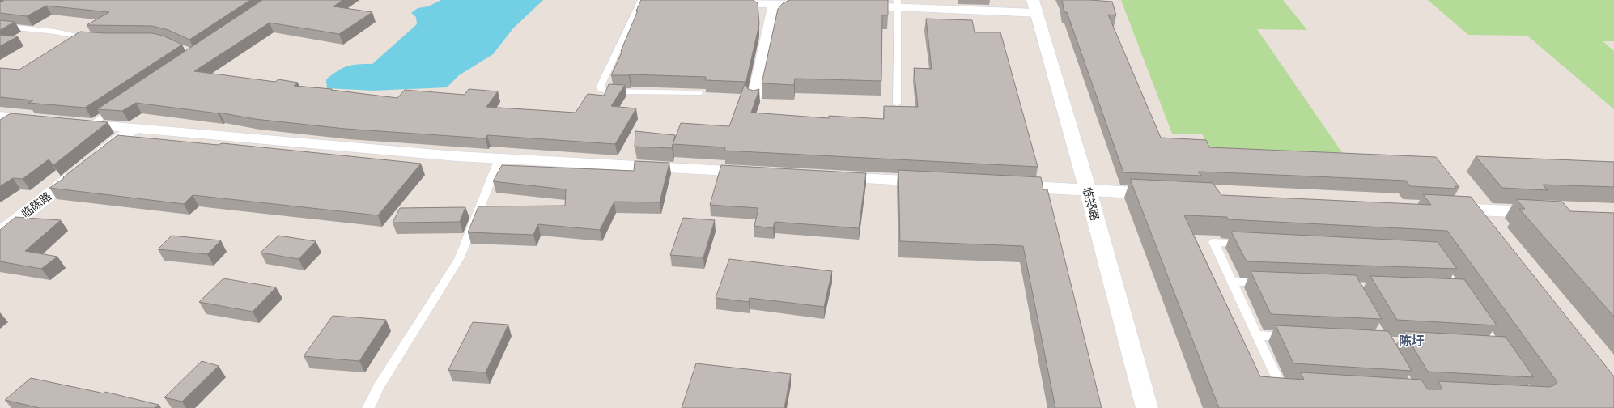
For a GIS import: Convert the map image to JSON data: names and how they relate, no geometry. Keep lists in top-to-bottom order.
{
  "streets": {
    "street": ["临郑路", "临陈路"]
  },
  "districts": ["陈圩"]
}
